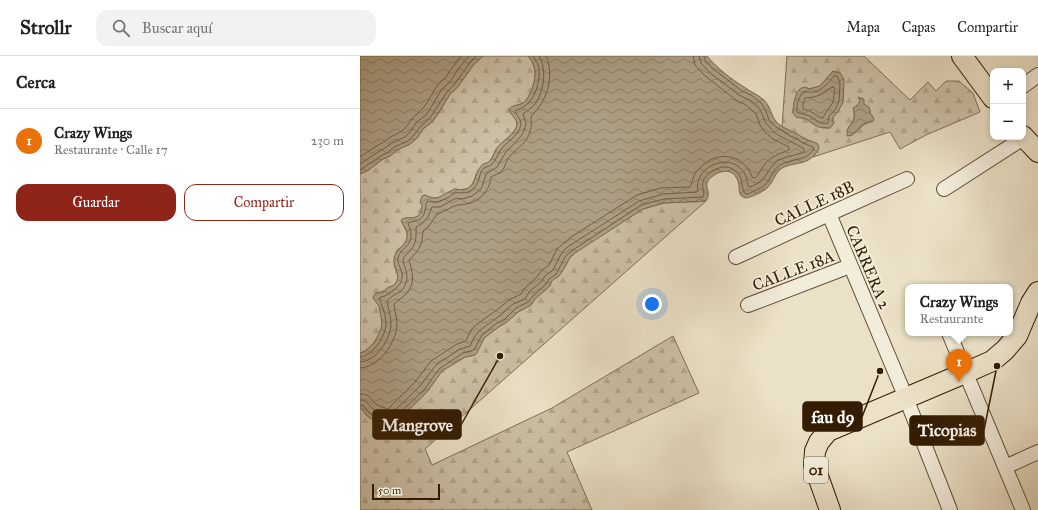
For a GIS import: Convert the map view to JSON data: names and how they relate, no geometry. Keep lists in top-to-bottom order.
{
  "streets": {
    "highway": ["01"],
    "street": ["CALLE 18B", "CARRERA 2", "CALLE 18A"]
  },
  "crossings": [
    ["CALLE 18B", "CARRERA 2"],
    ["CARRERA 2", "CALLE 18A"]
  ],
  "places": ["Mangrove", "Ticopias", "fau d9"],
  "scale_bar": "50 m",
  "page": {
    "header": "Strollr",
    "search": "Buscar aquí",
    "nav": ["Mapa", "Capas", "Compartir"],
    "heading": "Cerca",
    "map_buttons": ["+", "−"],
    "list": [
      {
        "mark": "1",
        "name": "Crazy Wings",
        "note": "Restaurante · Calle 17",
        "value": "230 m"
      }
    ],
    "buttons": ["Guardar", "Compartir"],
    "popup": ["Crazy Wings", "Restaurante"],
    "pins": "1",
    "scale": "50 m"
  }
}
